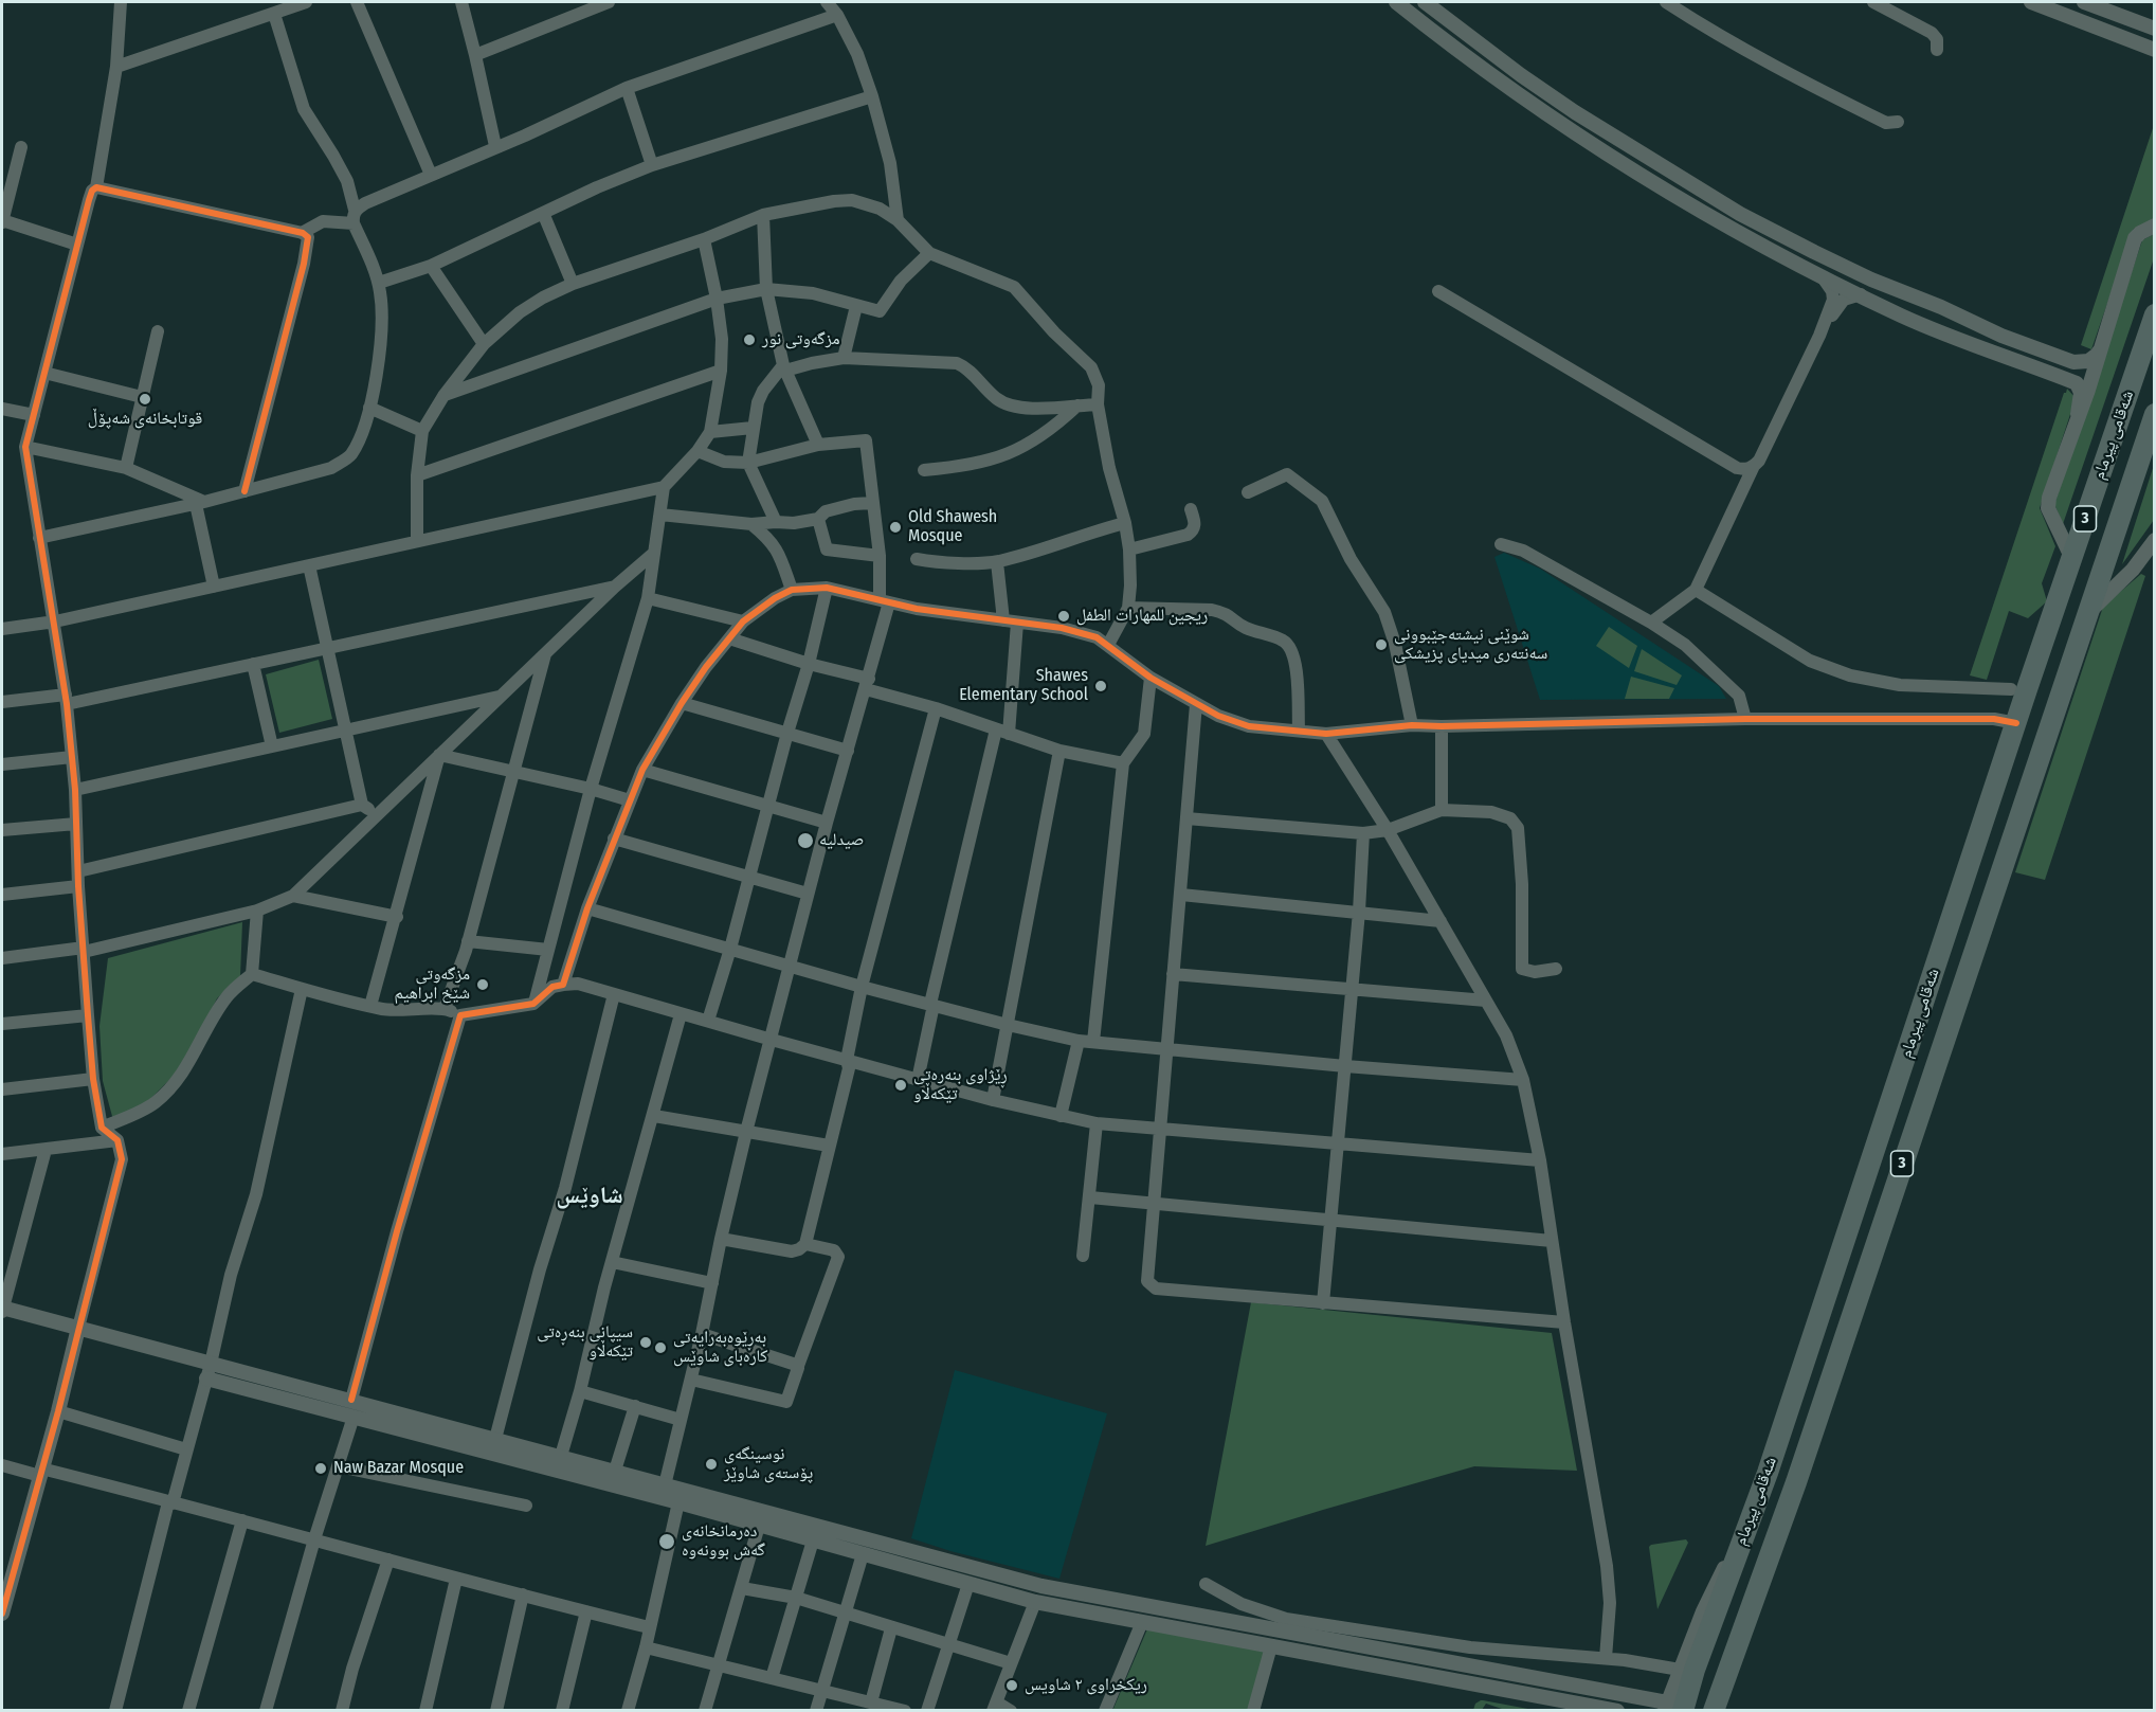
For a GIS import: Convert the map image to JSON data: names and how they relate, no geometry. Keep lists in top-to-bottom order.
{
  "streets": {
    "highway": ["شەقامی پیرمام", "3"]
  },
  "districts": ["شاوێس"],
  "places": [
    "مزگەوتی نور",
    "قوتابخانەی شەپۆڵ",
    "Old Shawesh Mosque",
    "ريجين للمهارات الطفل",
    "شوێنی نیشتەجێبوونی سەنتەری میدیای پزیشکی",
    "Shawes Elementary School",
    "صیدلیە",
    "مزگەوتی شێخ ابراهیم",
    "ڕێژاوی بنەرەتی تێکەڵاو",
    "سیپانی بنەڕەتی تێکەڵاو",
    "بەڕێوەبەرایەتی کارەبای شاوێس",
    "نوسینگەی پۆستەی شاوێز",
    "Naw Bazar Mosque",
    "دەرمانخانەی گەش بوونەوە",
    "ريكخراوى ۲ شاويس"
  ]
}
